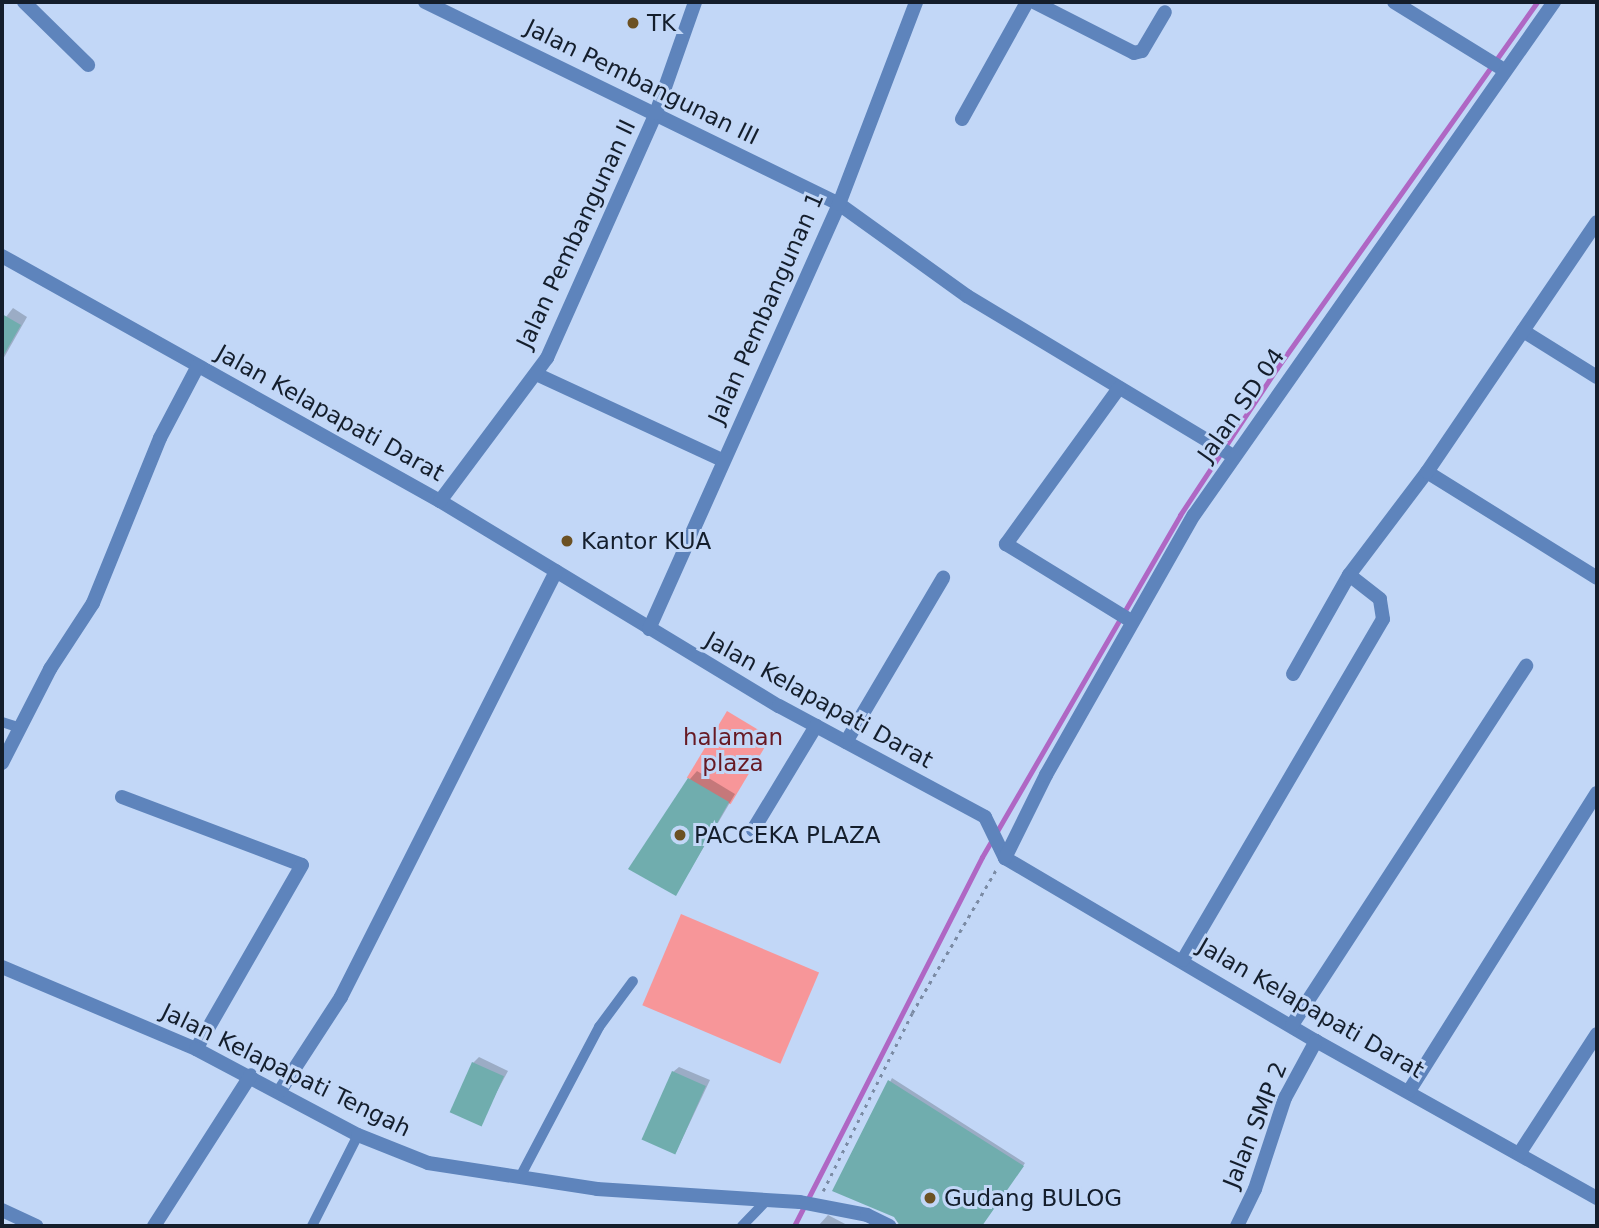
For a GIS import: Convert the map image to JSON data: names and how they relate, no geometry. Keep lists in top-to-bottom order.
{
  "streets": {
    "street": [
      "Jalan Pembangunan III",
      "Jalan Pembangunan II",
      "Jalan Pembangunan 1",
      "Jalan SD 04",
      "Jalan Kelapapati Darat",
      "Jalan Kelapapati Tengah",
      "Jalan SMP 2"
    ]
  },
  "crossings": [
    ["Jalan Pembangunan III", "Jalan Pembangunan II"],
    ["Jalan Pembangunan III", "Jalan Pembangunan 1"],
    ["Jalan Pembangunan III", "Jalan SD 04"],
    ["Jalan Pembangunan II", "Jalan Kelapapati Darat"],
    ["Jalan Pembangunan 1", "Jalan Kelapapati Darat"],
    ["Jalan SD 04", "Jalan Kelapapati Darat"],
    ["Jalan Kelapapati Darat", "Jalan SMP 2"]
  ],
  "parks": ["halaman plaza"],
  "places": [
    "TK",
    "Kantor KUA",
    "PACCEKA PLAZA",
    "Gudang BULOG"
  ]
}
